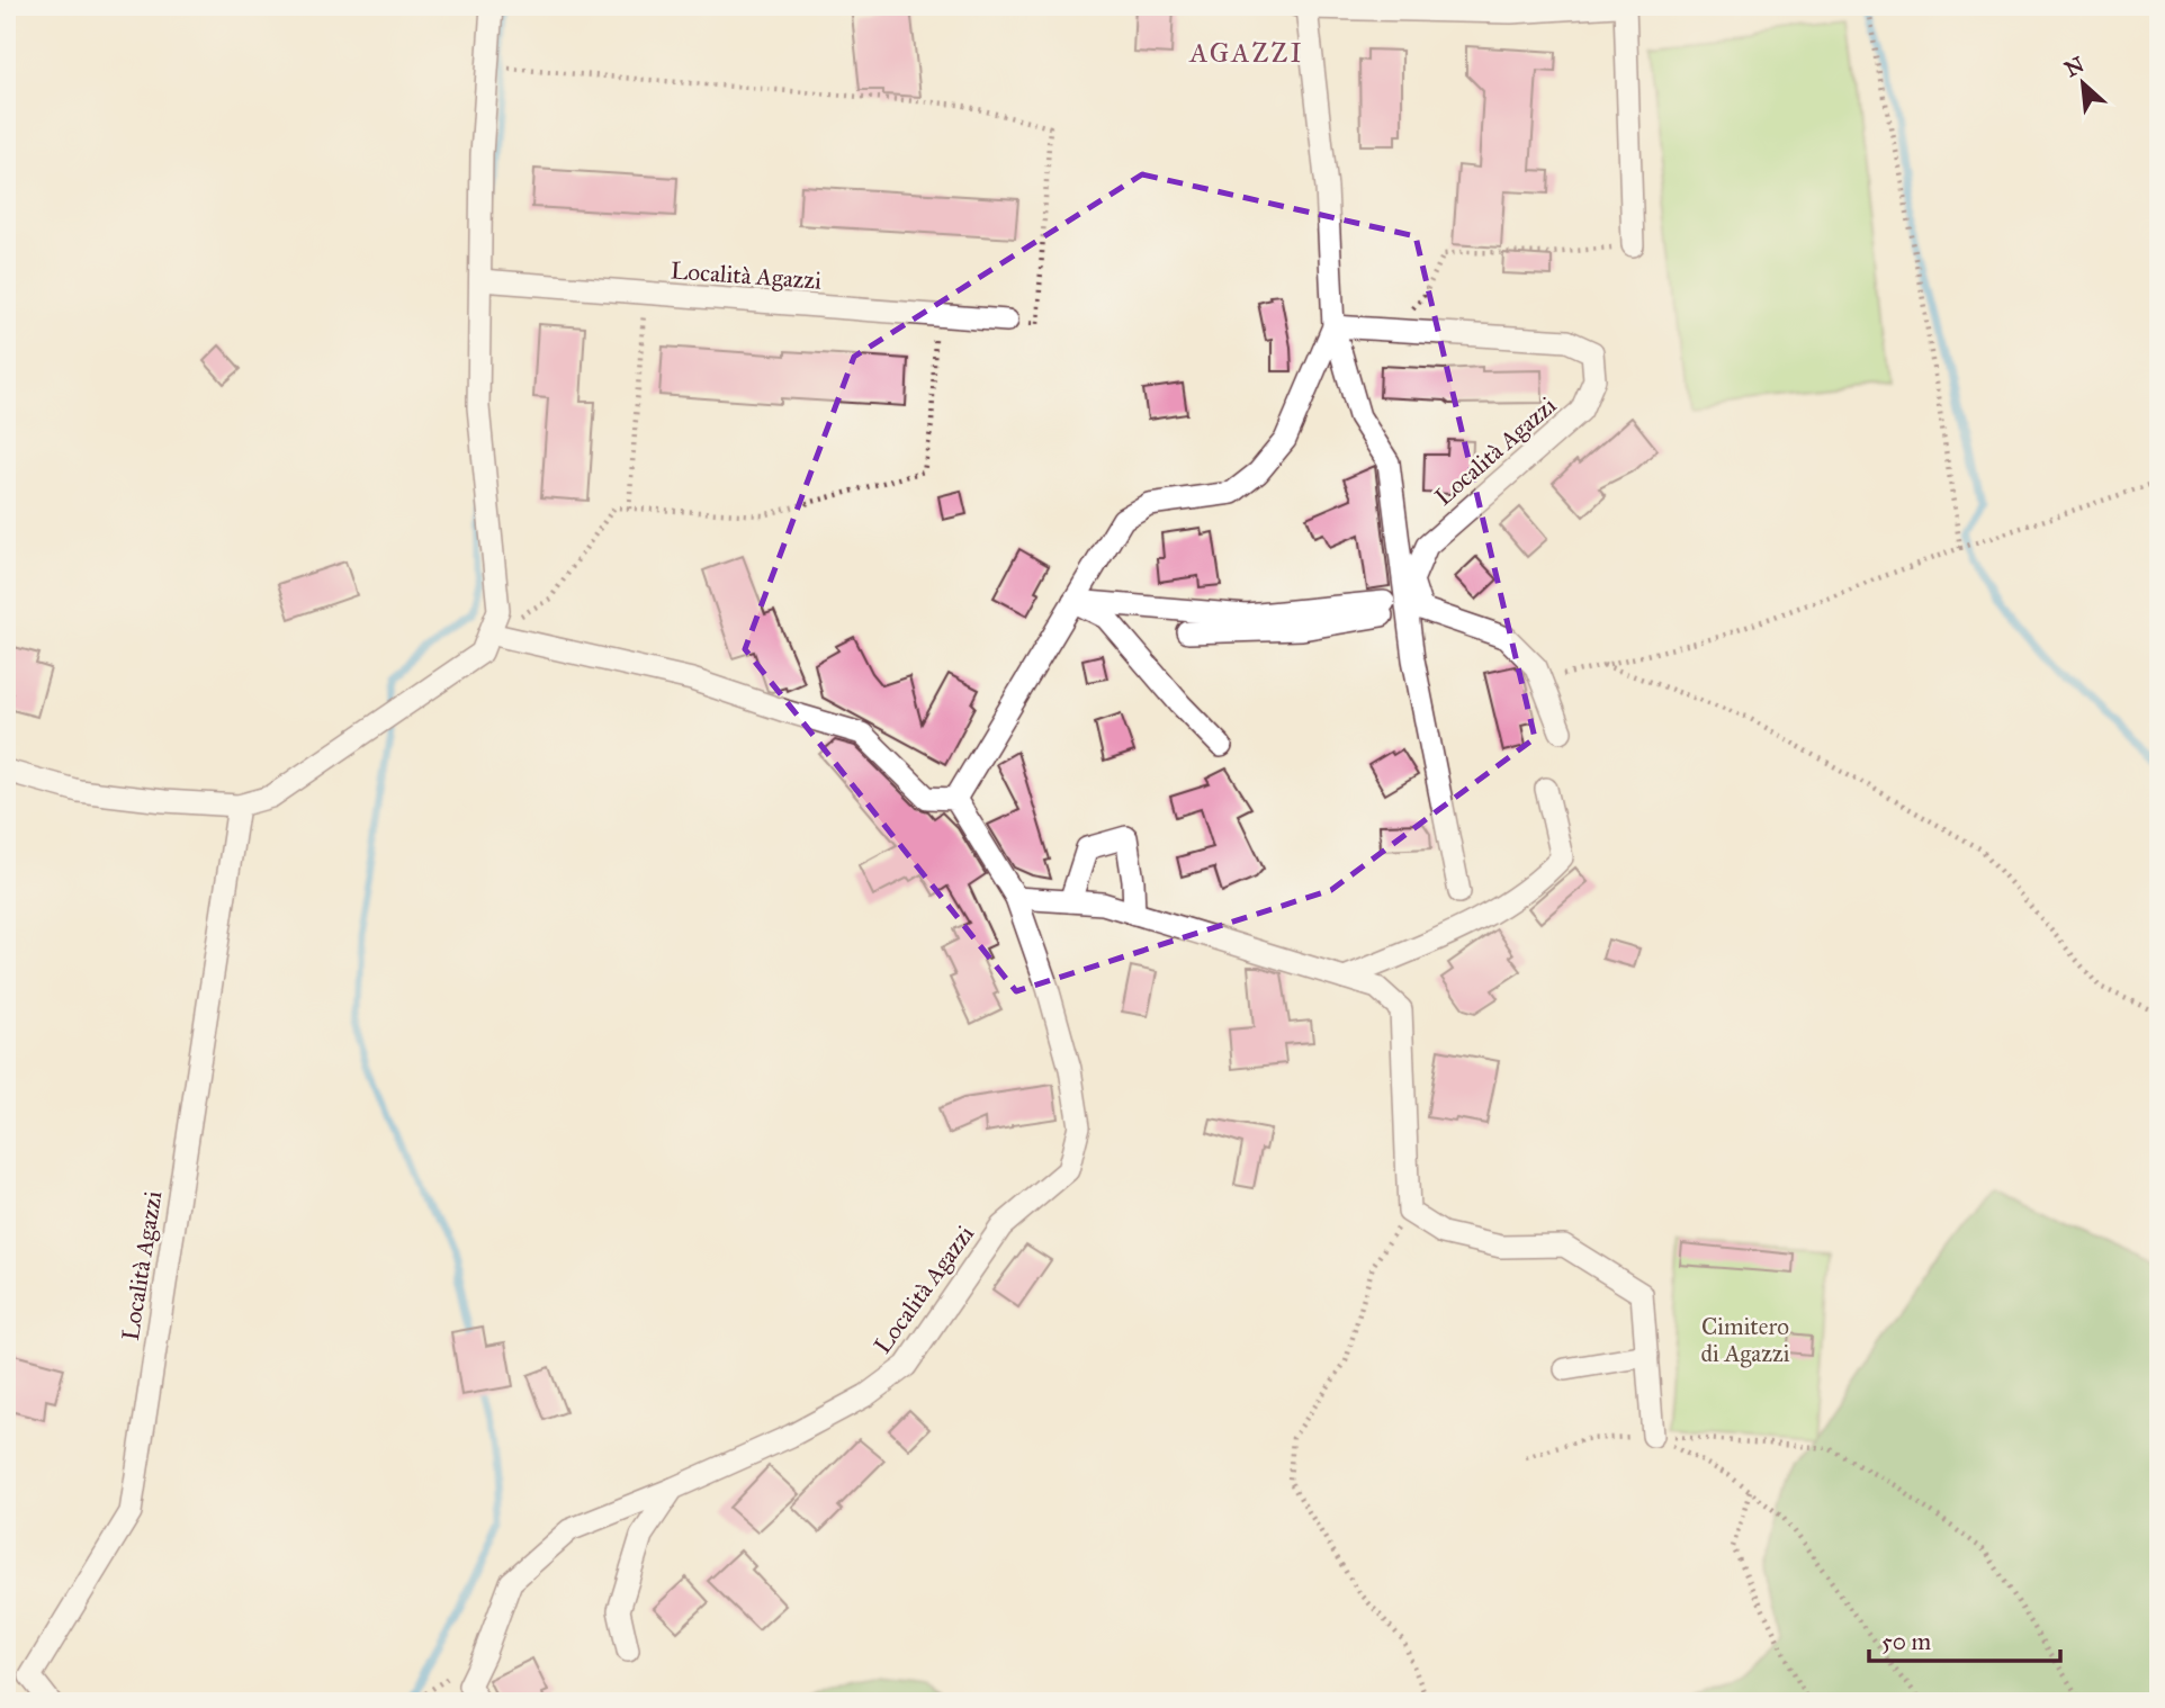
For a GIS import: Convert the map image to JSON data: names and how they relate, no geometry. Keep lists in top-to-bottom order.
{
  "streets": {
    "street": ["Località Agazzi"]
  },
  "districts": ["AGAZZI"],
  "parks": ["Cimitero di Agazzi"],
  "scale_bar": "50 m",
  "north": "top left"
}
